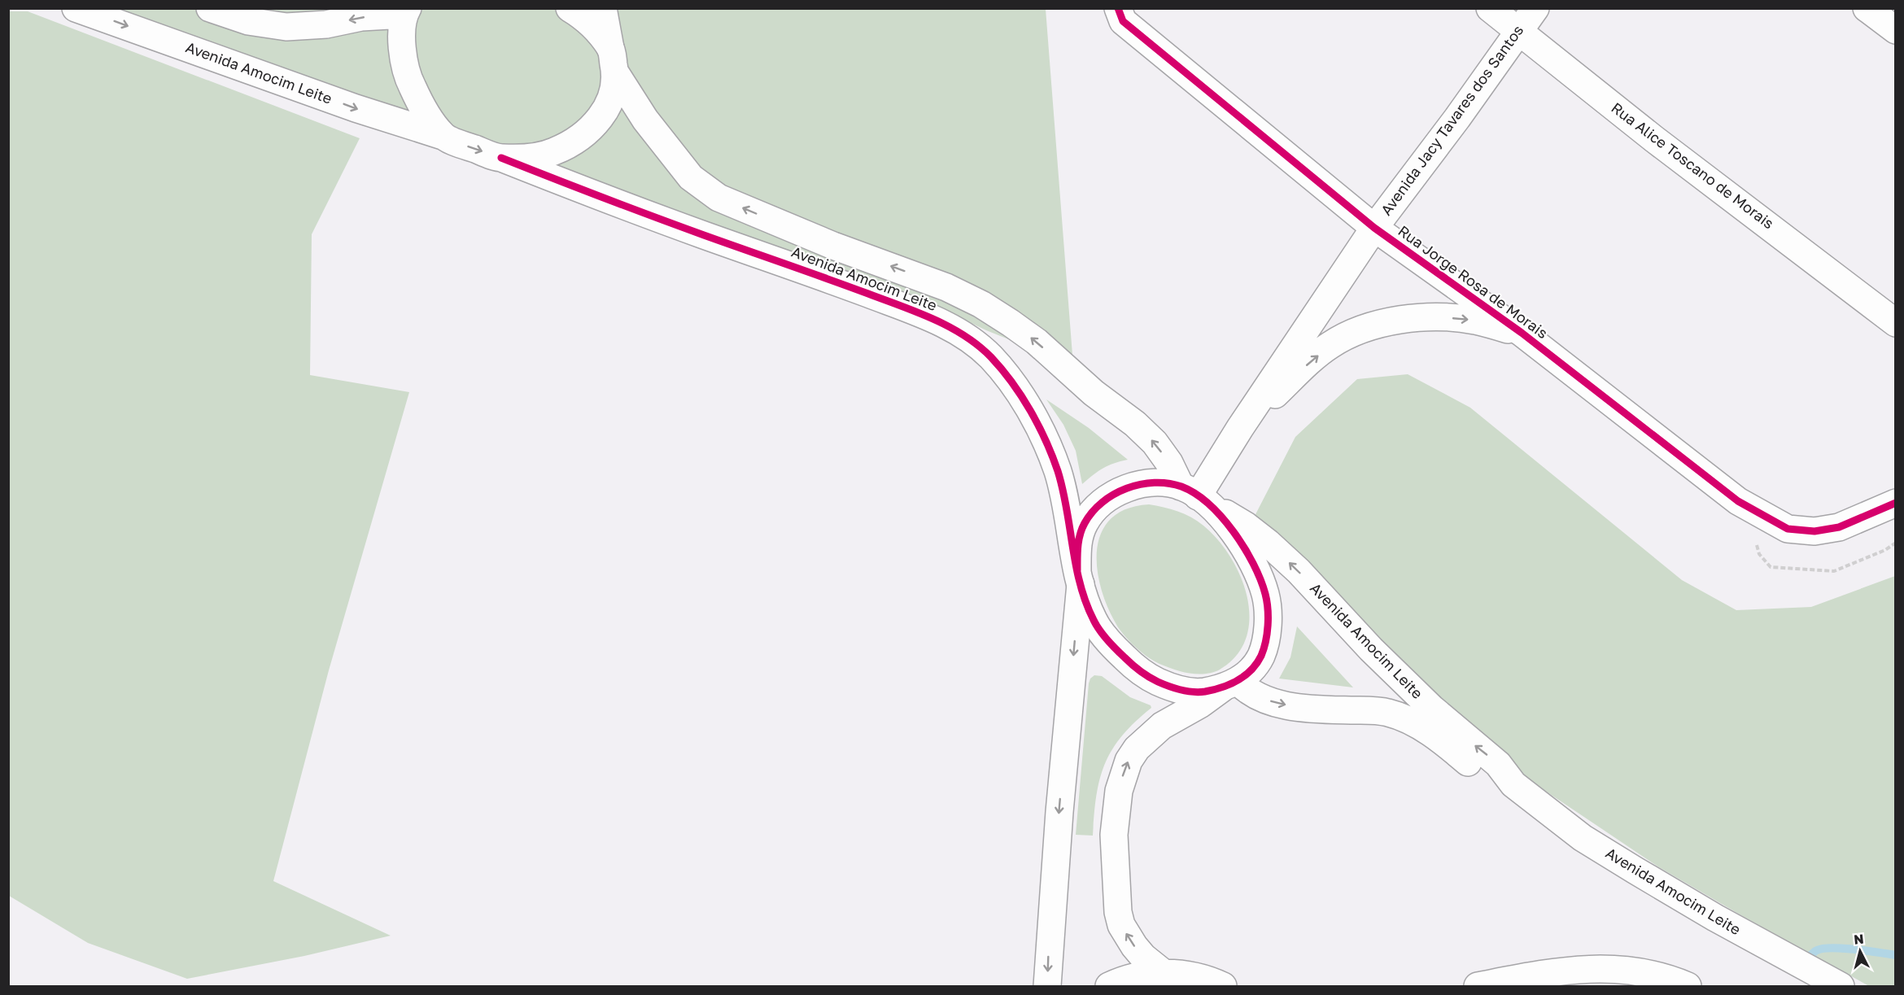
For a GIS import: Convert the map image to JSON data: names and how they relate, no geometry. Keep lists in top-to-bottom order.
{
  "streets": {
    "street": [
      "Avenida Amocim Leite",
      "Avenida Jacy Tavares dos Santos",
      "Rua Alice Toscano de Morais",
      "Rua Jorge Rosa de Morais"
    ]
  },
  "crossings": [
    ["Avenida Amocim Leite", "Avenida Jacy Tavares dos Santos"],
    ["Avenida Jacy Tavares dos Santos", "Rua Alice Toscano de Morais"],
    ["Avenida Jacy Tavares dos Santos", "Rua Jorge Rosa de Morais"]
  ],
  "north": "top"
}
